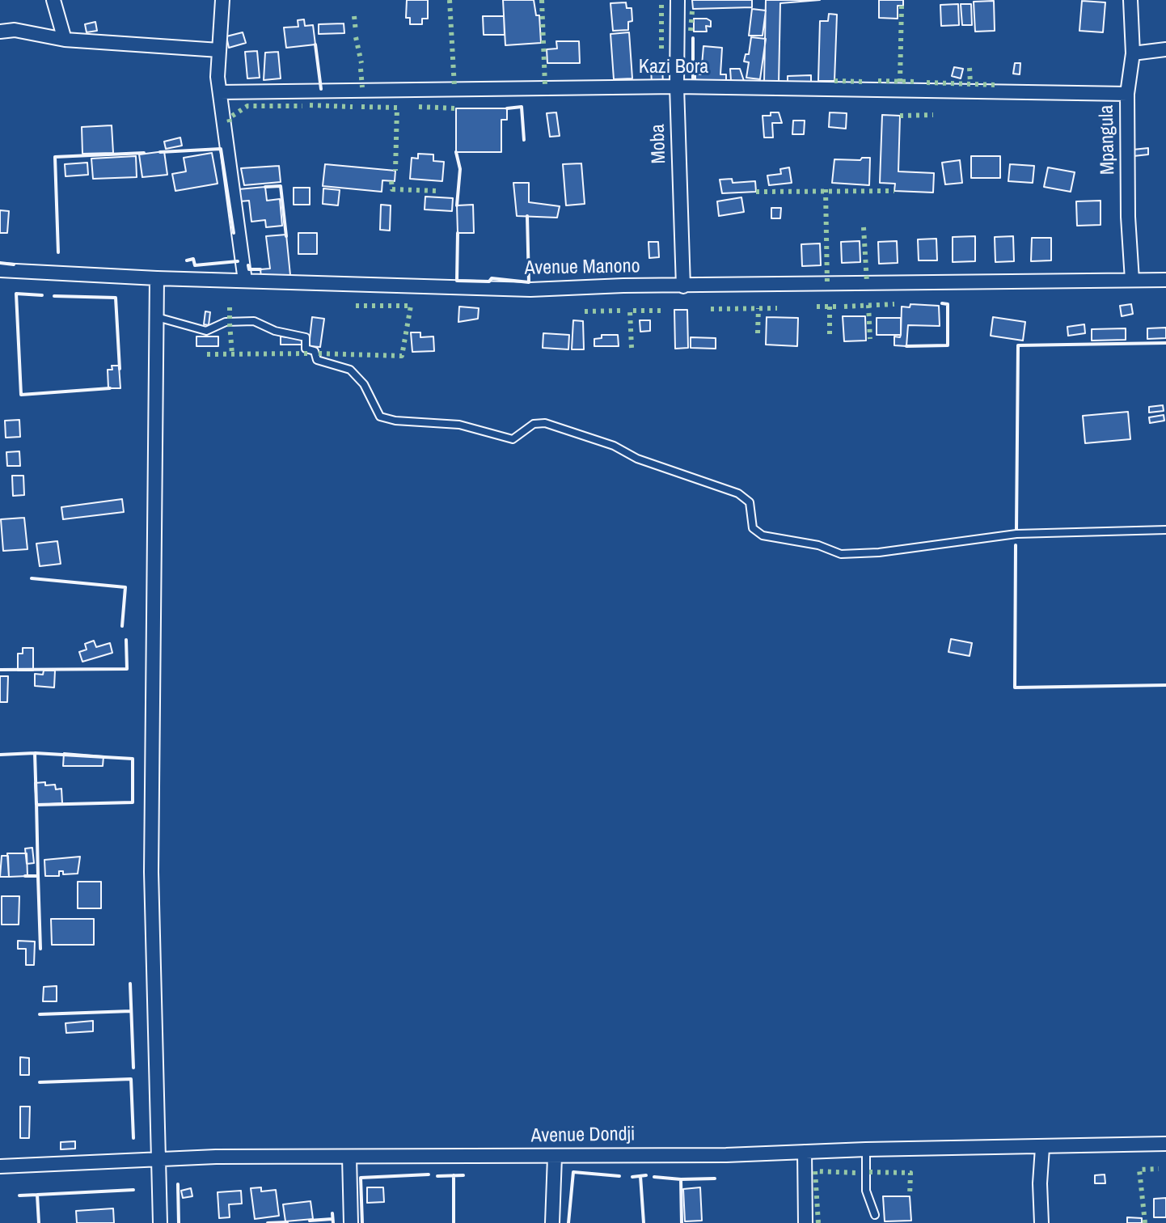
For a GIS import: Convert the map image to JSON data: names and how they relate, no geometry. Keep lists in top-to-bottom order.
{
  "streets": {
    "street": [
      "Kazi Bora",
      "Mpangula",
      "Moba",
      "Avenue Manono",
      "Avenue Dondji"
    ]
  },
  "crossings": [
    ["Kazi Bora", "Mpangula"],
    ["Kazi Bora", "Moba"],
    ["Mpangula", "Avenue Manono"],
    ["Moba", "Avenue Manono"]
  ]
}
